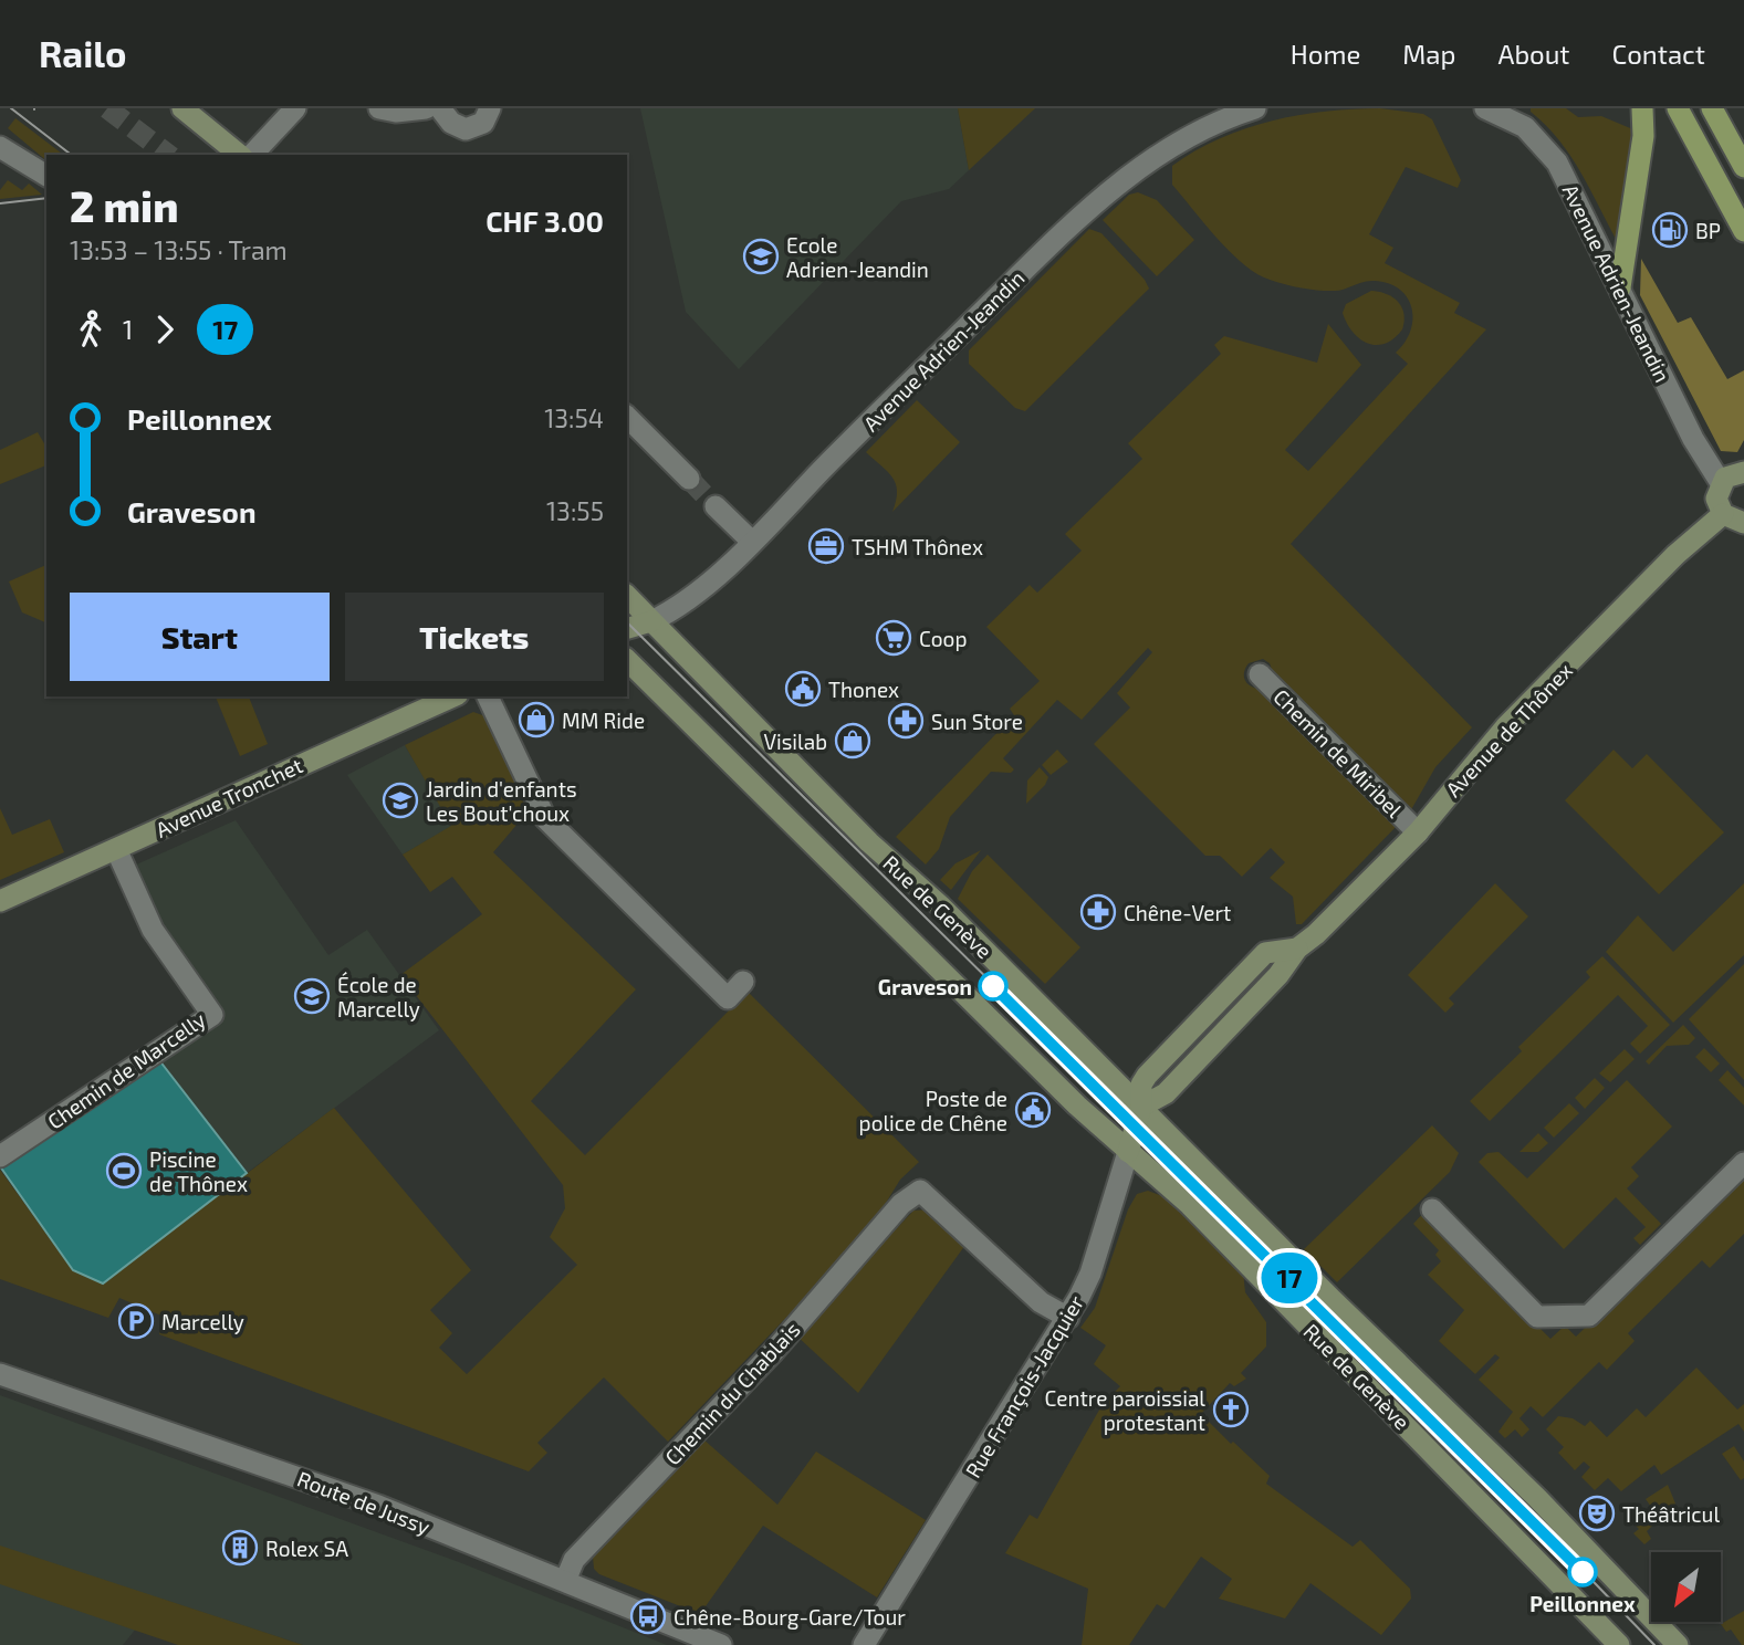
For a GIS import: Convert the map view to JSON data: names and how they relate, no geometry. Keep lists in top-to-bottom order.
{
  "streets": {
    "main road": ["Avenue de Thônex", "Avenue Tronchet", "Rue de Genève"],
    "street": [
      "Avenue Adrien-Jeandin",
      "Chemin de Miribel",
      "Chemin de Marcelly",
      "Rue François-Jacquier",
      "Chemin du Chablais",
      "Route de Jussy"
    ]
  },
  "crossings": [
    ["Avenue Adrien-Jeandin", "Rue de Genève"],
    ["Avenue de Thônex", "Chemin de Miribel"],
    ["Avenue de Thônex", "Rue de Genève"],
    ["Avenue Tronchet", "Chemin de Marcelly"],
    ["Rue de Genève", "Rue François-Jacquier"],
    ["Rue François-Jacquier", "Chemin du Chablais"],
    ["Chemin du Chablais", "Route de Jussy"]
  ],
  "places": {
    "fuel station": ["BP"],
    "school or university": ["Ecole Adrien-Jeandin", "Jardin d'enfants Les Bout'choux", "École de Marcelly"],
    "office": ["TSHM Thônex"],
    "supermarket": ["Coop"],
    "public building": ["Thonex", "Poste de police de Chêne"],
    "shop": ["MM Ride", "Visilab"],
    "pharmacy": ["Sun Store", "Chêne-Vert"],
    "other": ["Graveson", "Peillonnex"],
    "sports": ["Piscine de Thônex"],
    "parking": ["Marcelly"],
    "church": ["Centre paroissial protestant"],
    "theatre": ["Théâtricul"],
    "building": ["Rolex SA"],
    "bus stop": ["Chêne-Bourg-Gare/Tour"]
  },
  "lines": ["tram line 17"],
  "north": "bottom left",
  "page": {
    "header": "Railo",
    "nav": [
      "Home",
      "Map",
      "About",
      "Contact"
    ],
    "on_map": "17",
    "heading": ["2 min", "13:53 – 13:55 · Tram", "CHF 3.00"],
    "legs": ["1", "17"],
    "list": [
      {
        "name": "Peillonnex",
        "value": "13:54"
      },
      {
        "name": "Graveson",
        "value": "13:55"
      }
    ],
    "buttons": ["Start", "Tickets"]
  }
}
